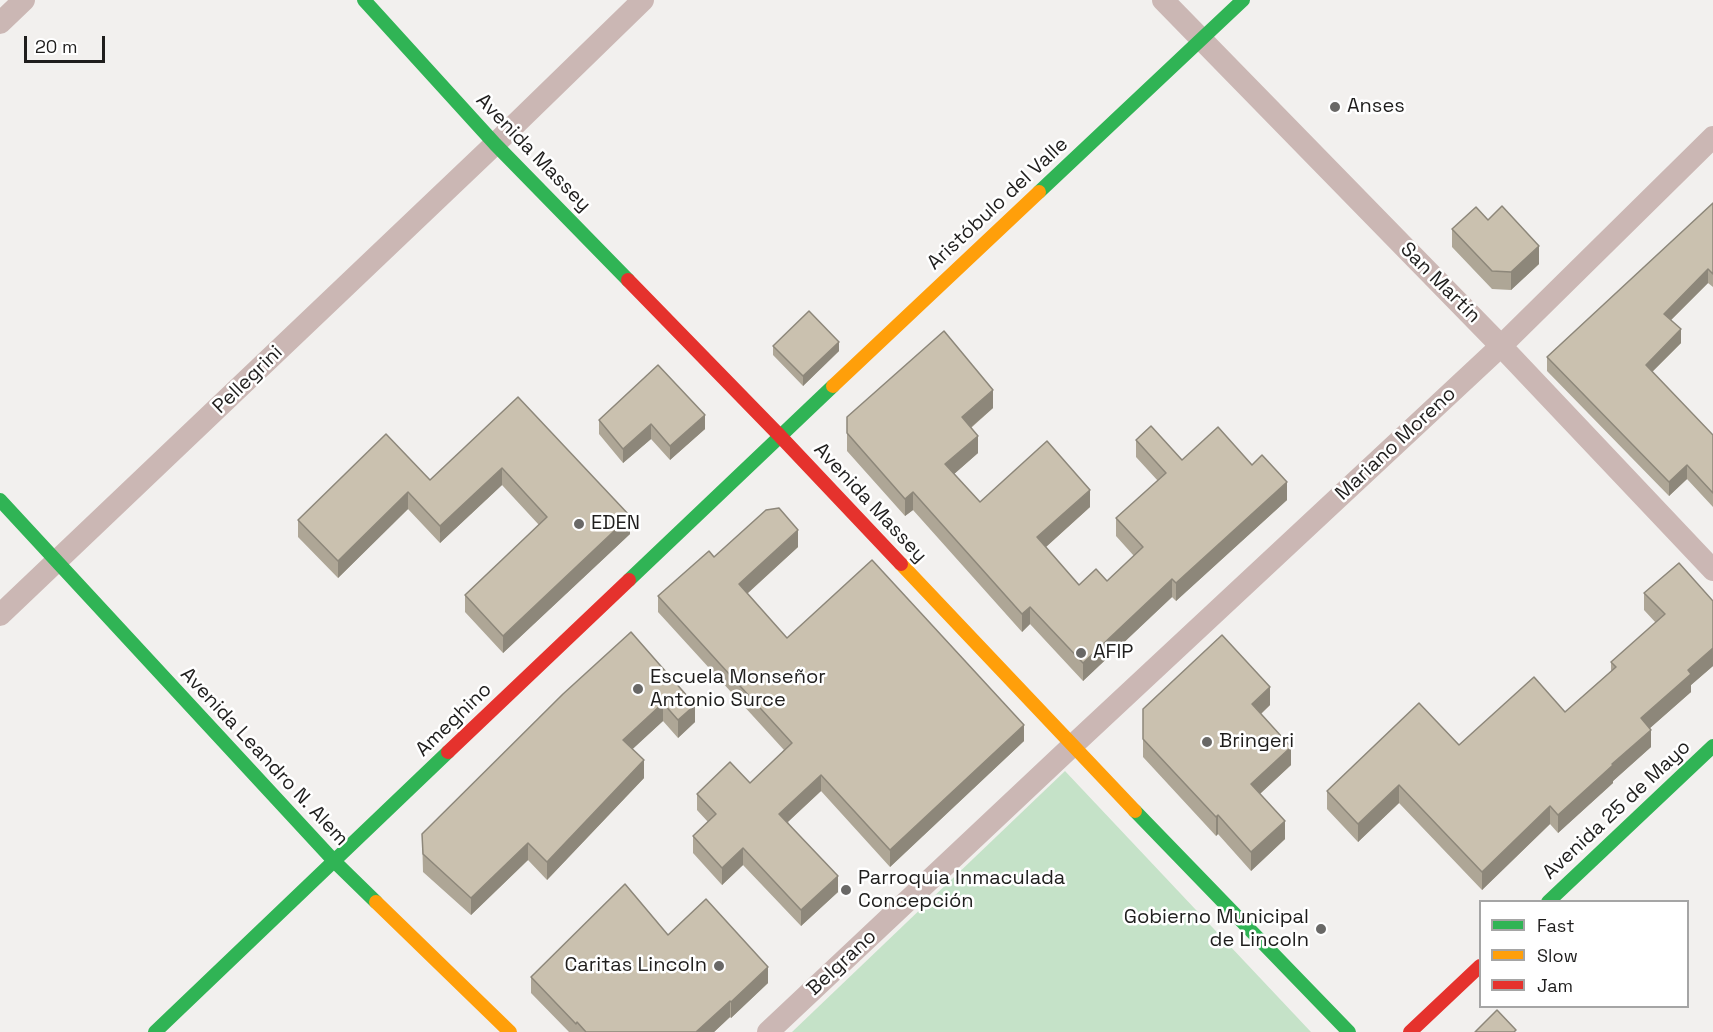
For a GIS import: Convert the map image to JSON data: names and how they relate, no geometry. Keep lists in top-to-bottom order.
{
  "streets": {
    "main road": [
      "Avenida Massey",
      "Aristóbulo del Valle",
      "Ameghino",
      "Avenida Leandro N. Alem",
      "Avenida 25 de Mayo"
    ],
    "street": [
      "San Martín",
      "Pellegrini",
      "Mariano Moreno",
      "Belgrano"
    ]
  },
  "crossings": [
    ["Avenida Massey", "Aristóbulo del Valle"],
    ["Avenida Massey", "Pellegrini"],
    ["Avenida Massey", "Mariano Moreno"],
    ["Avenida Massey", "Ameghino"],
    ["Avenida Massey", "Belgrano"],
    ["Aristóbulo del Valle", "San Martín"],
    ["Aristóbulo del Valle", "Ameghino"],
    ["San Martín", "Mariano Moreno"],
    ["Pellegrini", "Avenida Leandro N. Alem"],
    ["Mariano Moreno", "Belgrano"],
    ["Ameghino", "Avenida Leandro N. Alem"]
  ],
  "places": [
    "Anses",
    "EDEN",
    "AFIP",
    "Escuela Monseñor Antonio Surce",
    "Bringeri",
    "Parroquia Inmaculada Concepción",
    "Gobierno Municipal de Lincoln",
    "Caritas Lincoln"
  ],
  "legend": ["Fast", "Slow", "Jam"],
  "scale_bar": "20 m"
}
